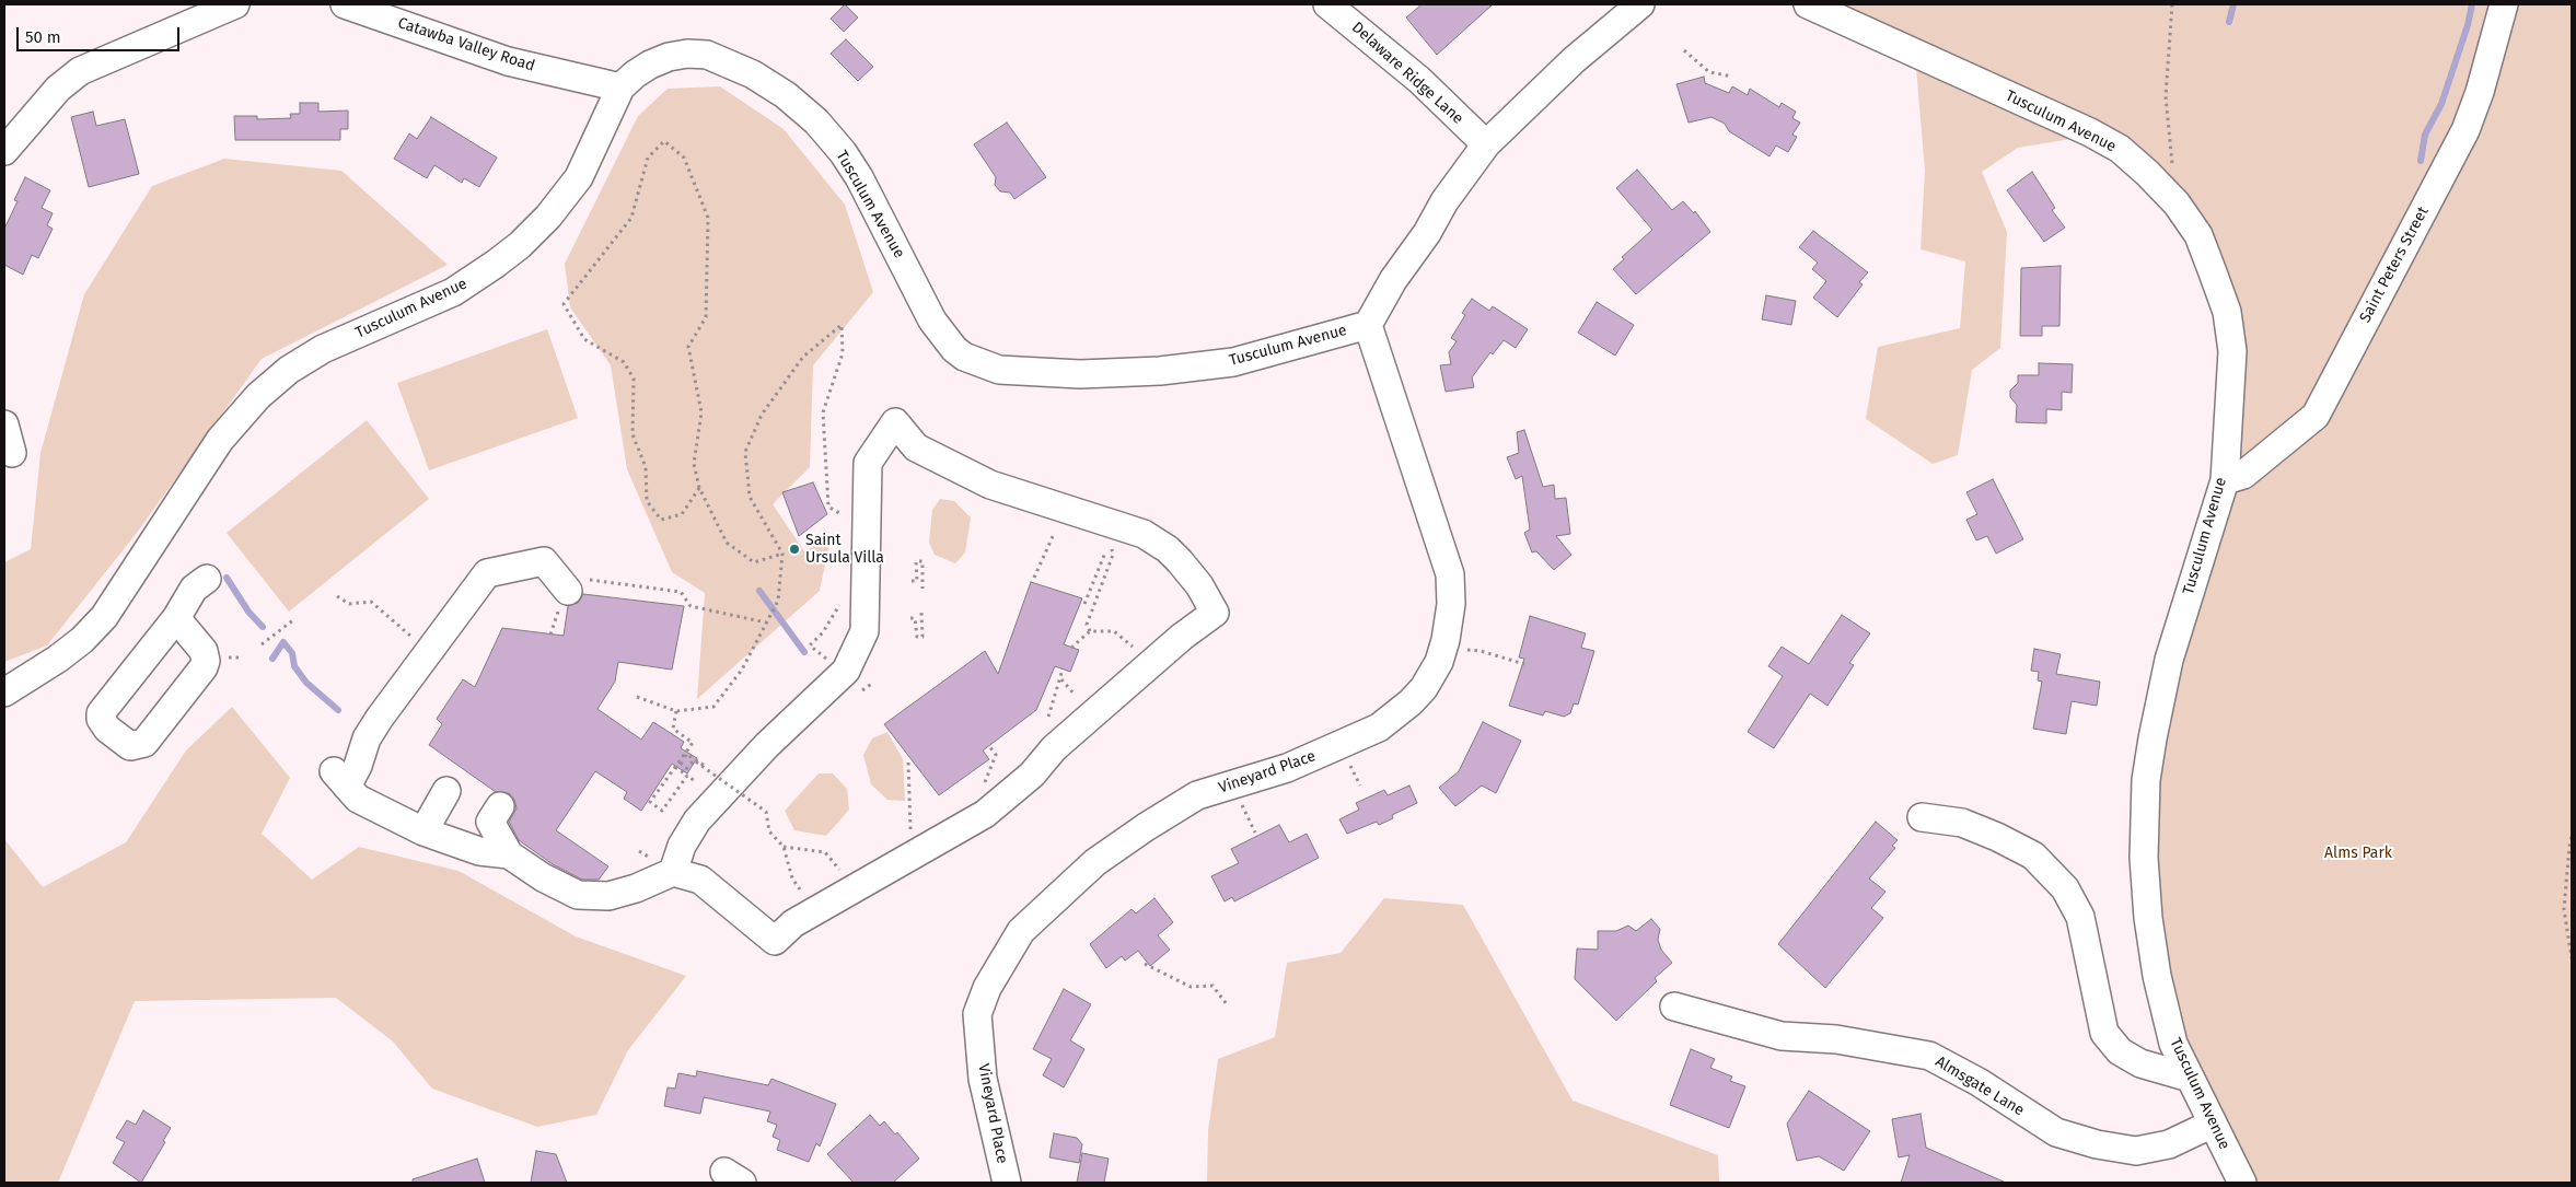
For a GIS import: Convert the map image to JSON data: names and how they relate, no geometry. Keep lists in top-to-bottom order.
{
  "streets": {
    "street": [
      "Catawba Valley Road",
      "Delaware Ridge Lane",
      "Tusculum Avenue",
      "Saint Peters Street",
      "Vineyard Place",
      "Almsgate Lane"
    ]
  },
  "crossings": [
    ["Catawba Valley Road", "Tusculum Avenue"],
    ["Delaware Ridge Lane", "Tusculum Avenue"],
    ["Tusculum Avenue", "Saint Peters Street"],
    ["Tusculum Avenue", "Vineyard Place"],
    ["Tusculum Avenue", "Almsgate Lane"]
  ],
  "parks": ["Alms Park"],
  "places": ["Saint Ursula Villa"],
  "scale_bar": "50 m"
}
